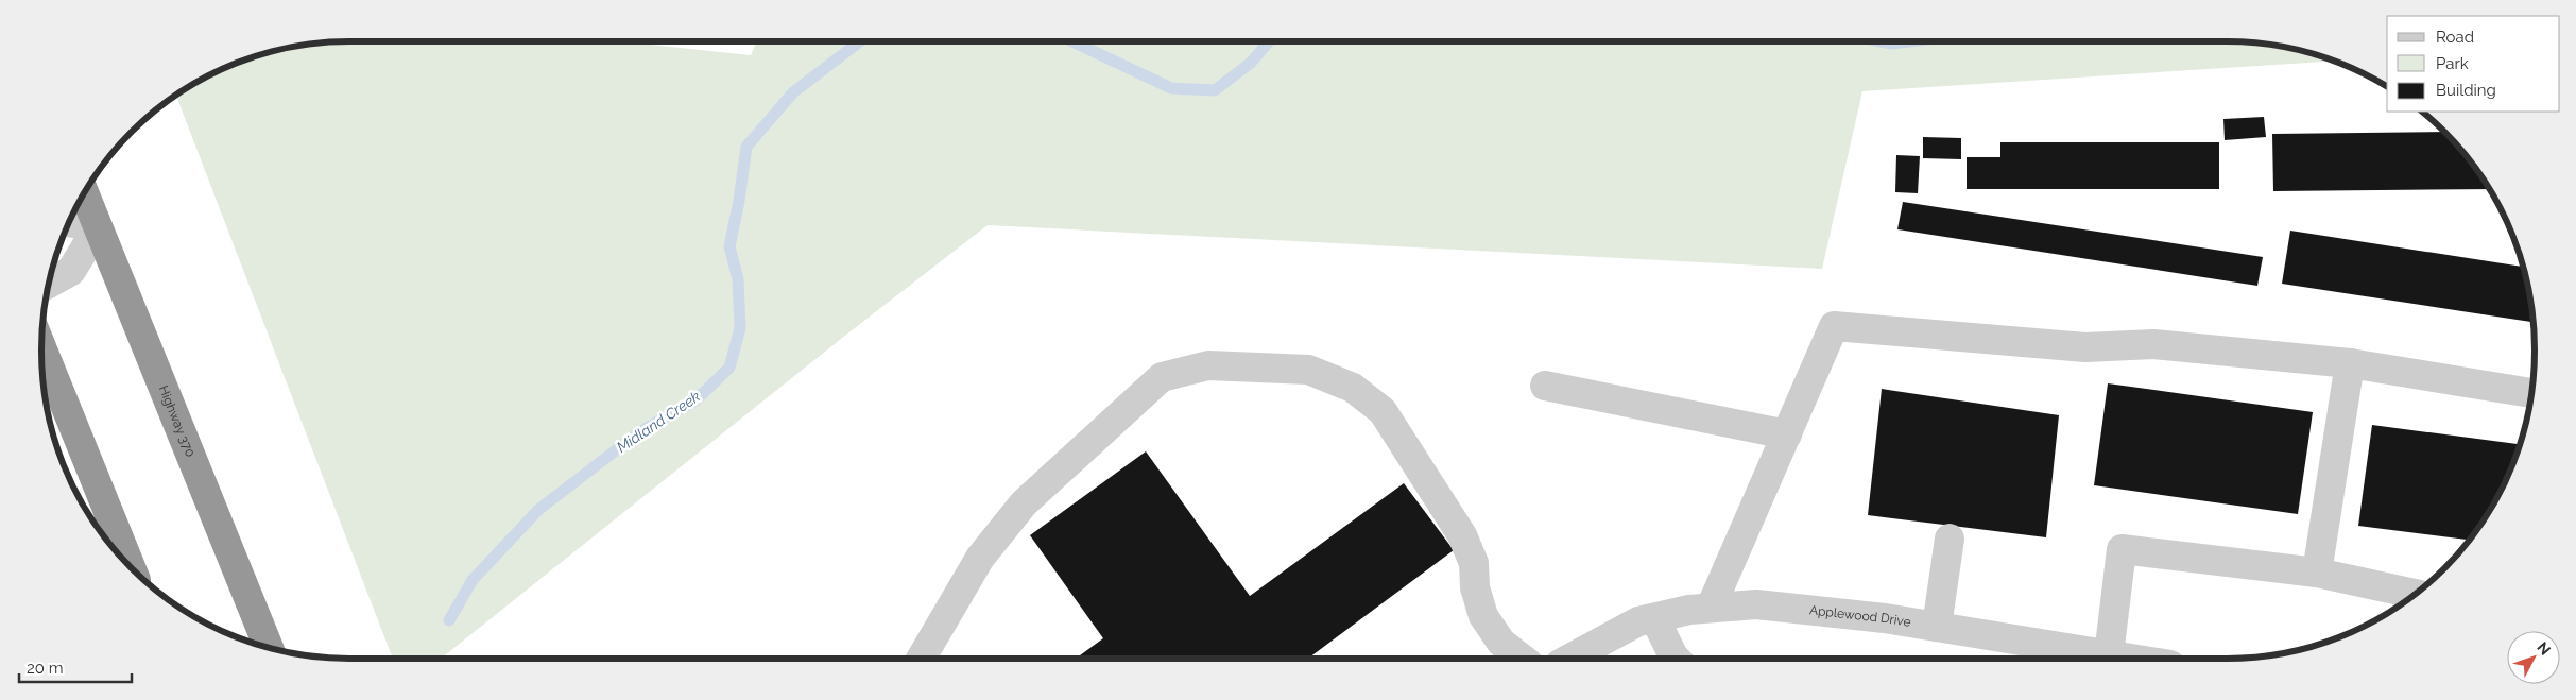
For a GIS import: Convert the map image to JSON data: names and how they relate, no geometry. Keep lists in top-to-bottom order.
{
  "streets": {
    "highway": ["Highway 370"],
    "street": ["Applewood Drive"]
  },
  "water": ["Midland Creek"],
  "legend": ["Road", "Park", "Building"],
  "scale_bar": "20 m",
  "north": "top right"
}
